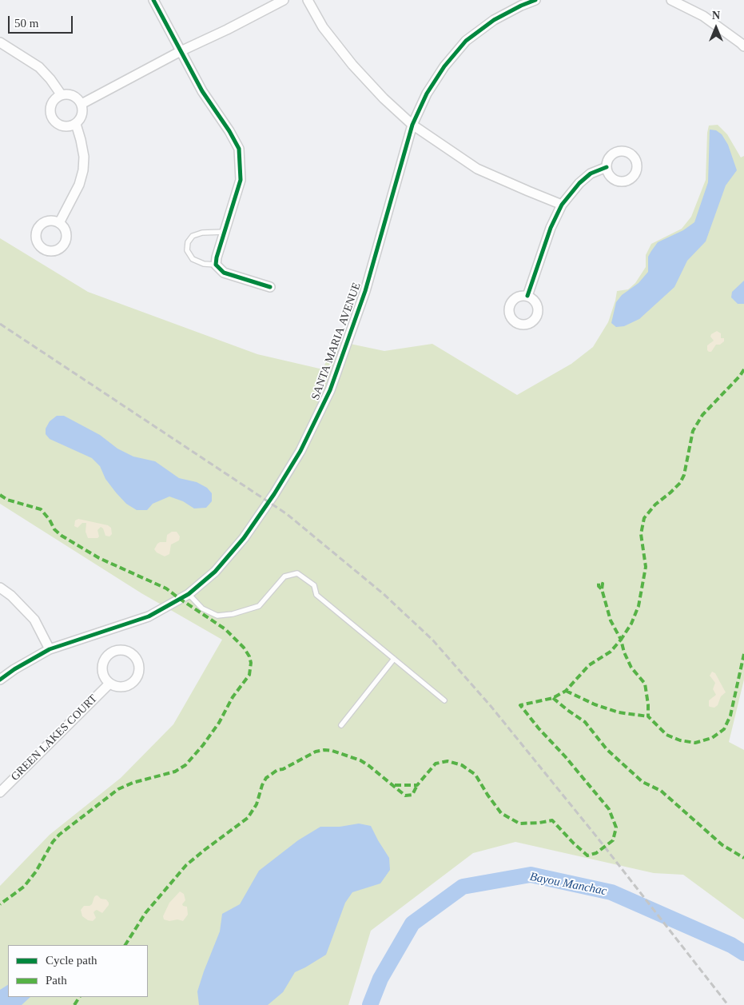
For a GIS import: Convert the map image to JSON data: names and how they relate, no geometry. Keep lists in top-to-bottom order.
{
  "streets": {
    "street": ["SANTA MARIA AVENUE", "GREEN LAKES COURT"]
  },
  "water": ["Bayou Manchac"],
  "legend": ["Cycle path", "Path"],
  "scale_bar": "50 m",
  "north": "top"
}
